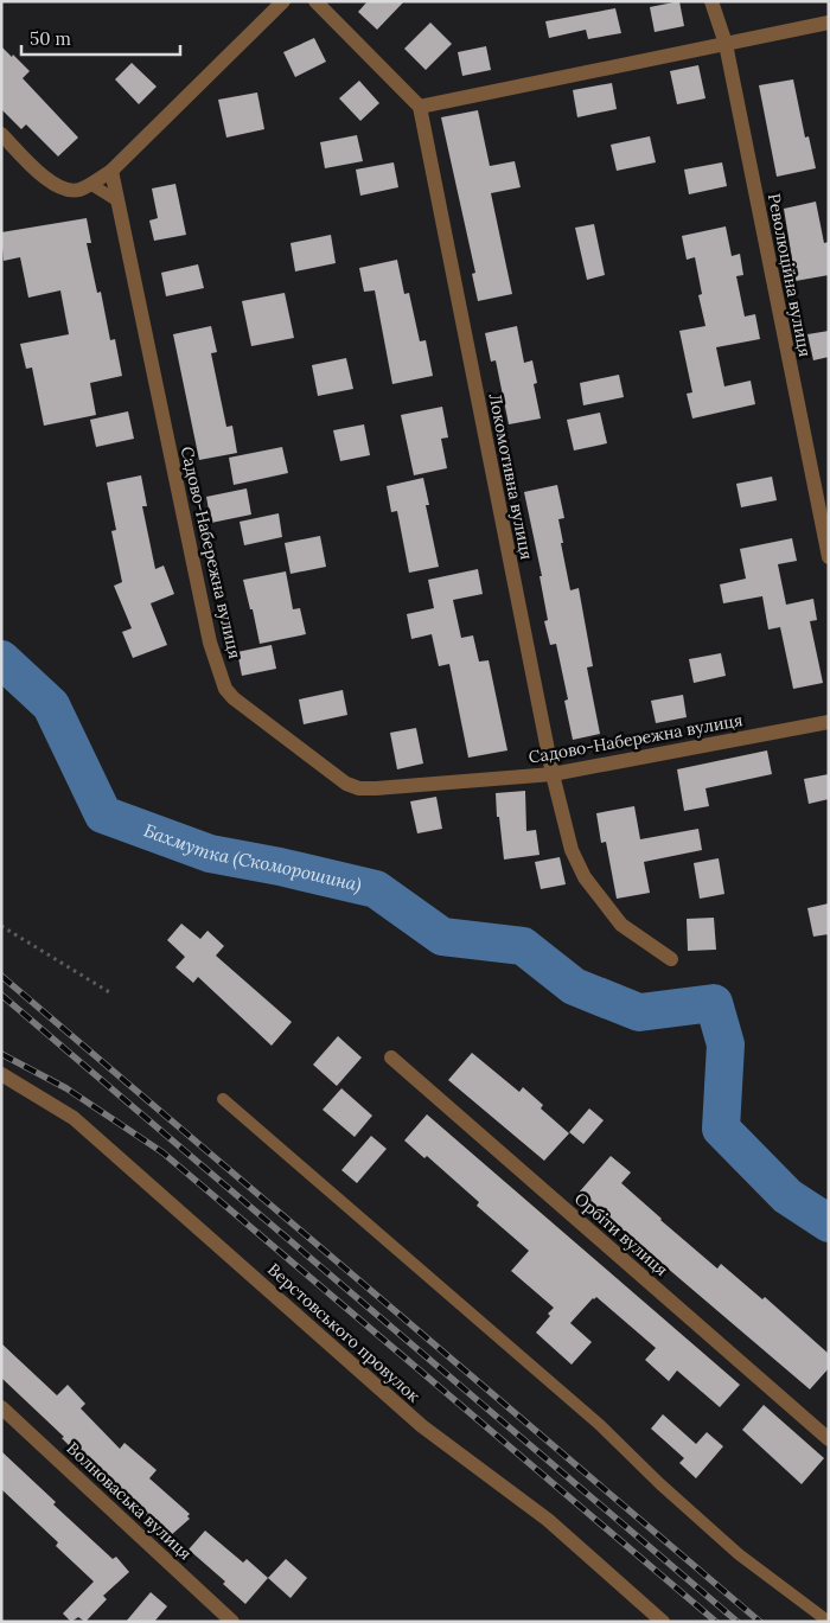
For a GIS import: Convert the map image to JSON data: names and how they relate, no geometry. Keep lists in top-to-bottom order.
{
  "streets": {
    "street": [
      "Революційна вулиця",
      "Локомотивна вулиця",
      "Садово-Набережна вулиця",
      "Орбіти вулиця",
      "Верстовського провулок",
      "Волноваська вулиця"
    ]
  },
  "crossings": [
    ["Локомотивна вулиця", "Садово-Набережна вулиця"]
  ],
  "water": ["Бахмутка (Скоморошина)"],
  "scale_bar": "50 m"
}
